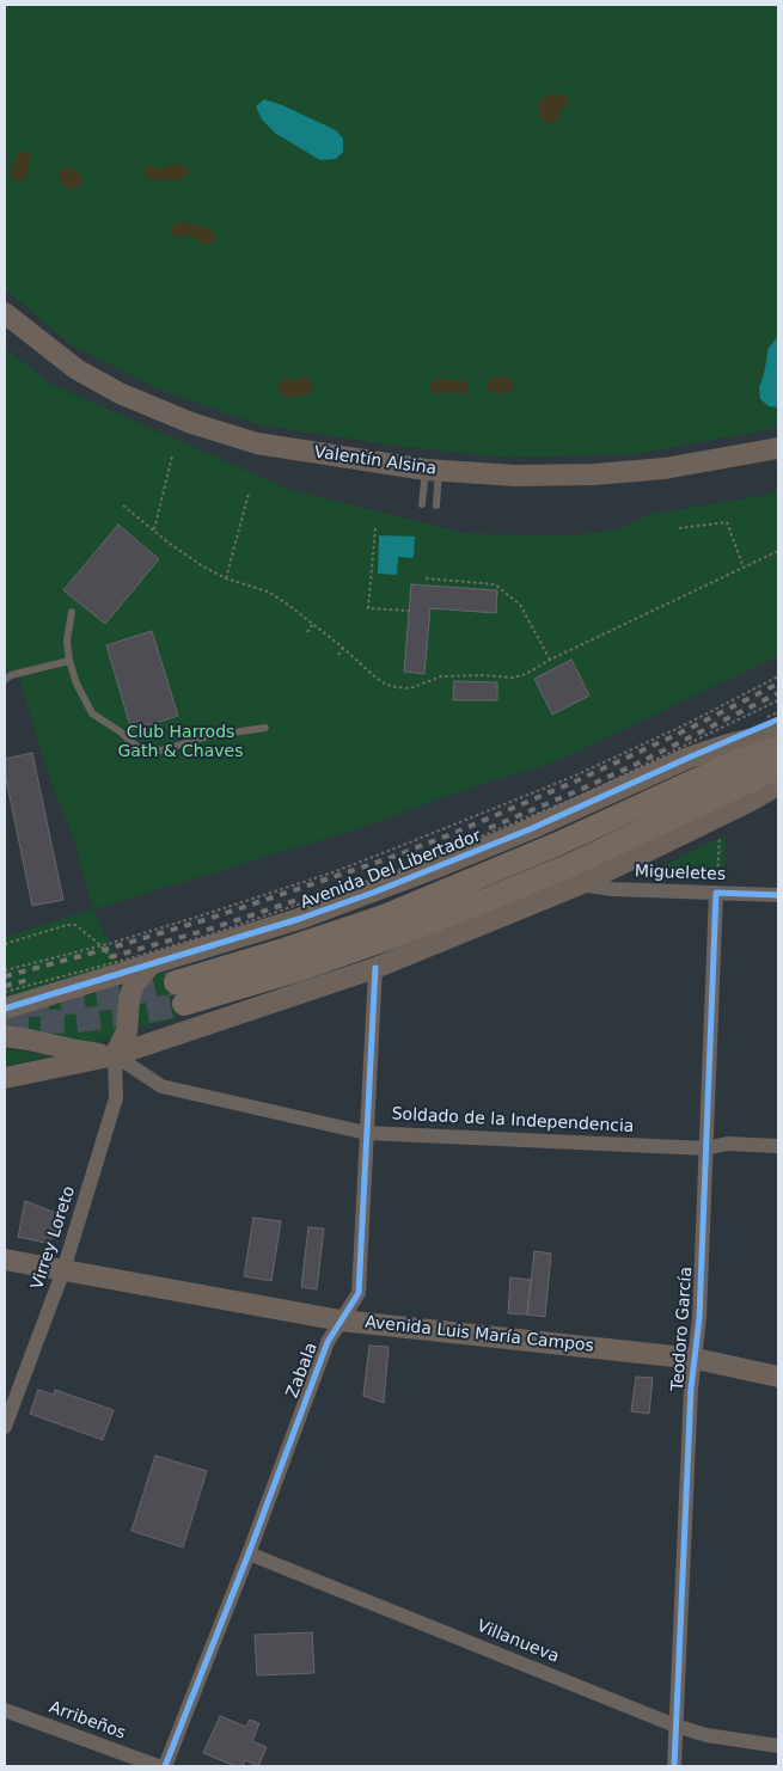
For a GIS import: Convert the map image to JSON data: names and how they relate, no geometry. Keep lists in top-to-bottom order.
{
  "streets": {
    "main road": ["Valentín Alsina", "Avenida Del Libertador", "Avenida Luis María Campos"],
    "street": [
      "Migueletes",
      "Soldado de la Independencia",
      "Virrey Loreto",
      "Teodoro García",
      "Zabala",
      "Villanueva",
      "Arribeños"
    ]
  },
  "crossings": [
    ["Migueletes", "Teodoro García"],
    ["Soldado de la Independencia", "Virrey Loreto"],
    ["Soldado de la Independencia", "Teodoro García"],
    ["Soldado de la Independencia", "Zabala"],
    ["Virrey Loreto", "Avenida Luis María Campos"],
    ["Teodoro García", "Avenida Luis María Campos"],
    ["Teodoro García", "Villanueva"],
    ["Avenida Luis María Campos", "Zabala"],
    ["Zabala", "Villanueva"]
  ],
  "parks": ["Club Harrods Gath & Chaves"]
}
